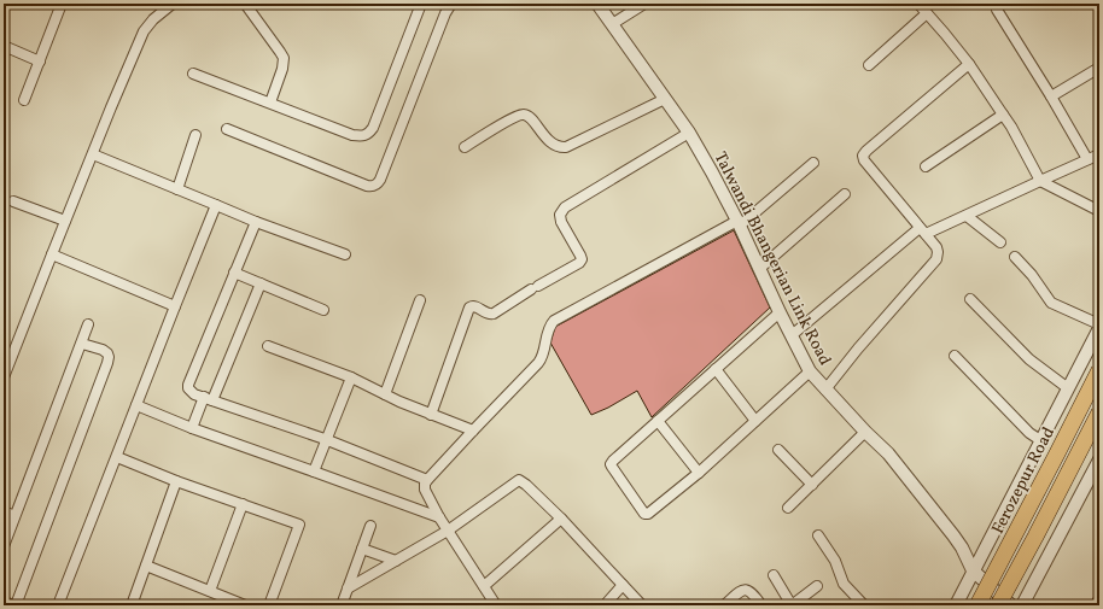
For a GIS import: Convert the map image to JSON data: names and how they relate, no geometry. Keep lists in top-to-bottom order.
{
  "streets": {
    "highway": ["Ferozepur Road"],
    "street": ["Talwandi Bhangerian Link Road"]
  }
}
